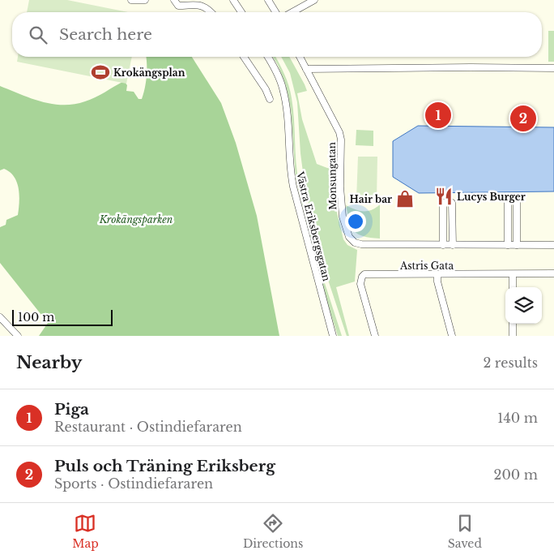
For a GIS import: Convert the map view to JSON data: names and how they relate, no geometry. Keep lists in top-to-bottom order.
{
  "streets": {
    "street": ["Monsungatan", "Västra Eriksbergsgatan", "Astris Gata"]
  },
  "parks": ["Krokängsparken"],
  "places": {
    "sports": ["Krokängsplan"],
    "restaurant": ["Lucys Burger"],
    "shop": ["Hair bar"]
  },
  "scale_bar": "100 m",
  "page": {
    "search": "Search here",
    "pins": ["1", "2"],
    "scale": "100 m",
    "heading": ["Nearby", "2 results"],
    "list": [
      {
        "mark": "1",
        "name": "Piga",
        "note": "Restaurant · Ostindiefararen",
        "value": "140 m"
      },
      {
        "mark": "2",
        "name": "Puls och Träning Eriksberg",
        "note": "Sports · Ostindiefararen",
        "value": "200 m"
      }
    ],
    "nav": ["Map", "Directions", "Saved"]
  }
}
